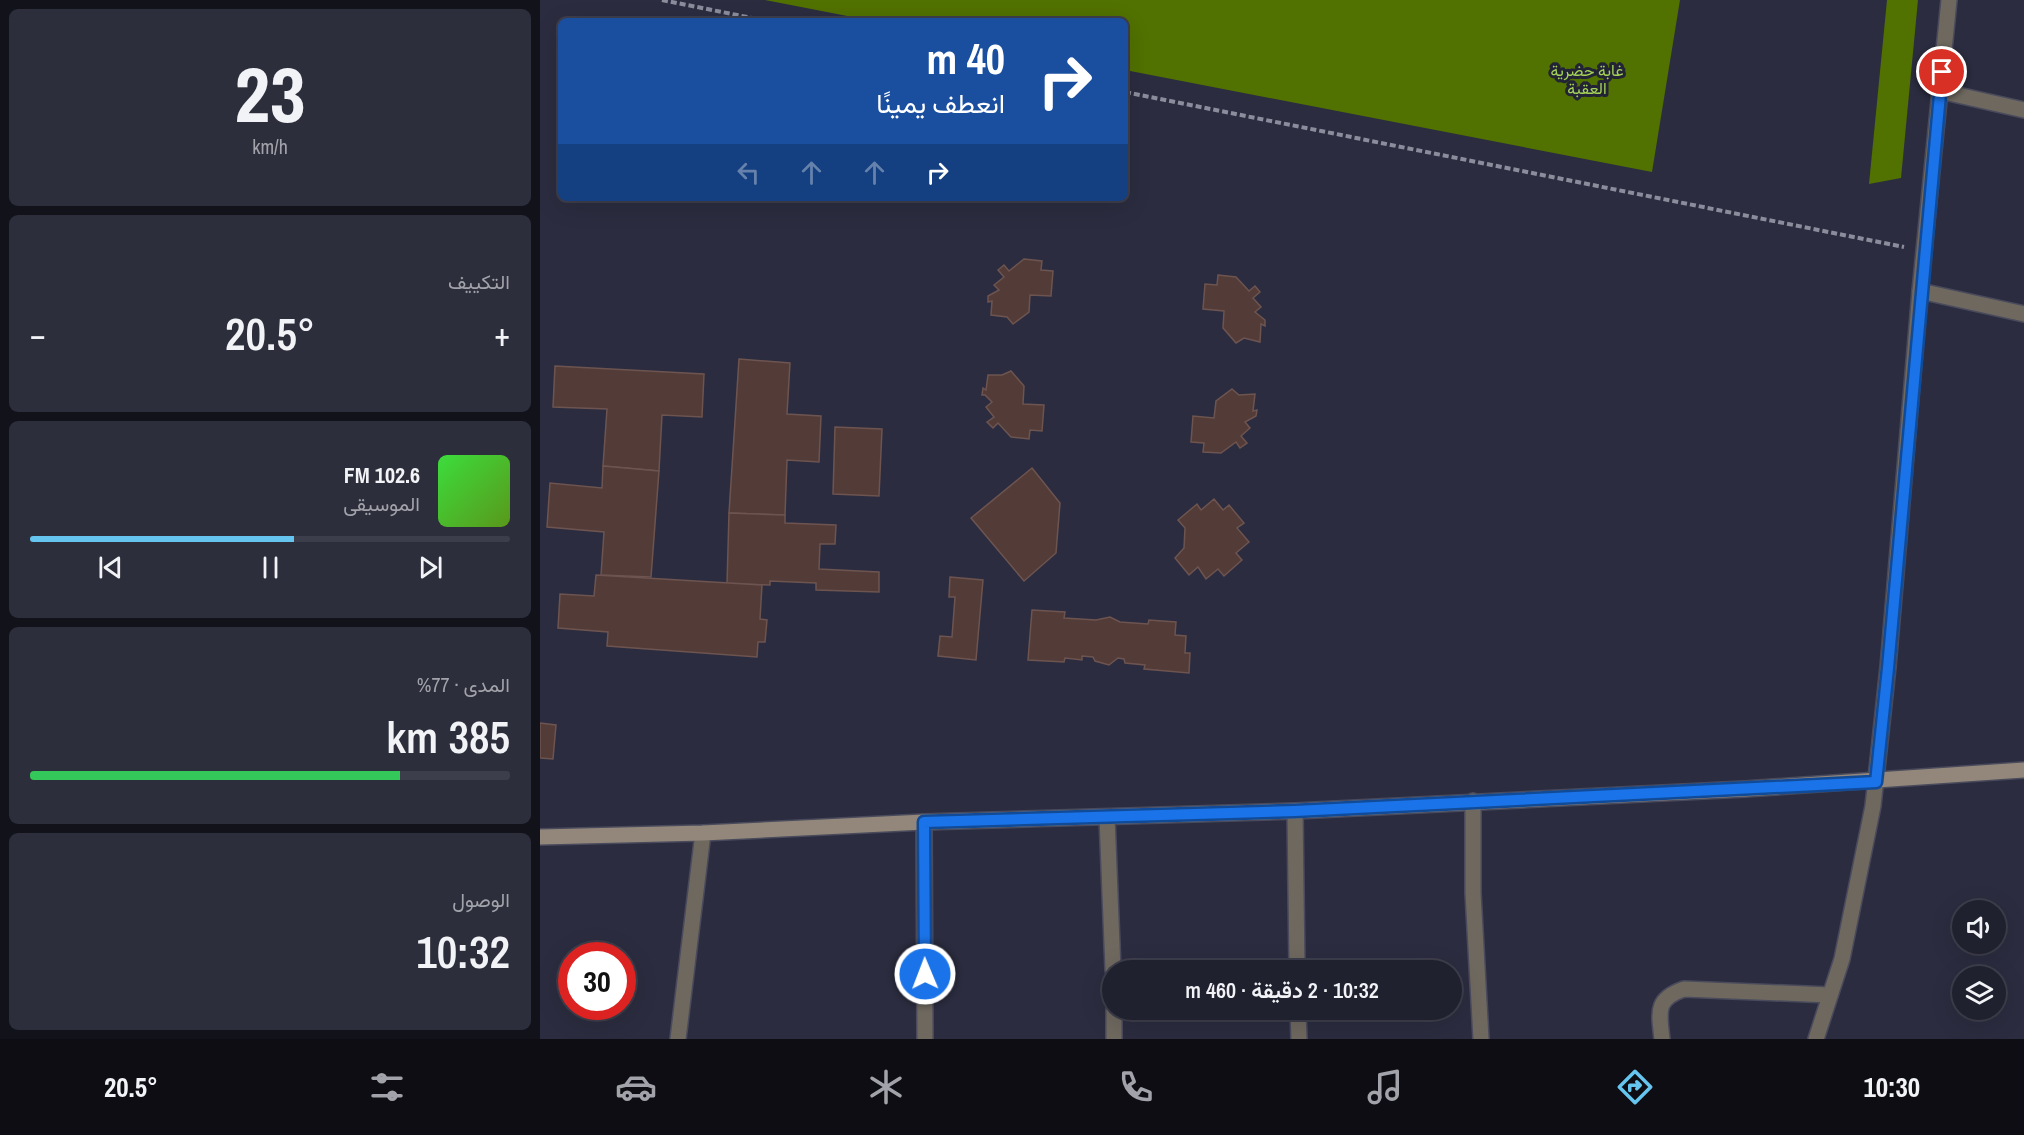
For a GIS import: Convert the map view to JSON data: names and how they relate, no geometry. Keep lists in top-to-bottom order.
{
  "parks": ["غابة حضرية العقبة"],
  "page": {
    "tile": [
      ["23", "km/h"],
      "التكييف",
      ["المدى · 77%", "385 km"],
      ["الوصول", "10:32"]
    ],
    "turn": ["40 m", "انعطف يمينًا"],
    "heat": ["−", "20.5°", "+"],
    "song": ["102.6 FM", "الموسيقى"],
    "limit": "30",
    "trip": "10:32 · 2 دقيقة · 460 m",
    "tabs": ["10:30", "20.5°"]
  }
}
